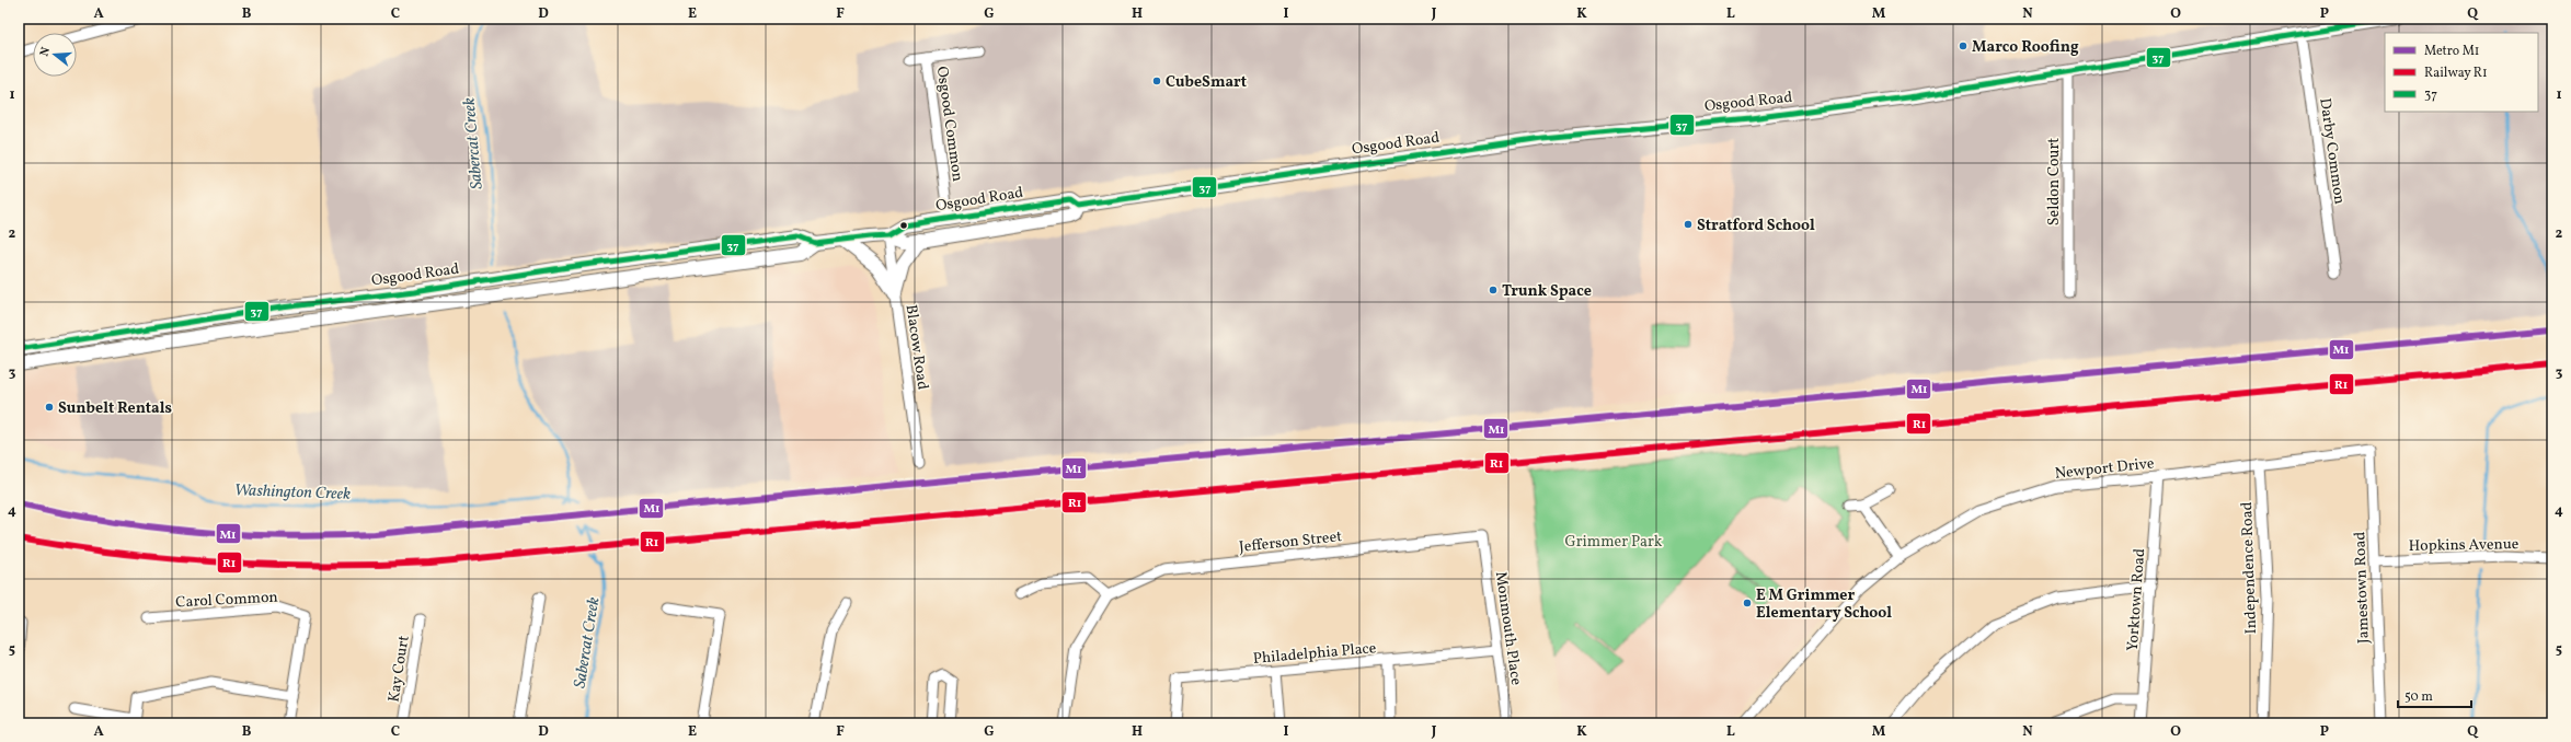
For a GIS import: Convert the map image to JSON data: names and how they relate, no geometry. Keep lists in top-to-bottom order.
{
  "streets": {
    "main road": ["Osgood Road"],
    "street": [
      "Osgood Common",
      "Darby Common",
      "Seldon Court",
      "Blacow Road",
      "Newport Drive",
      "Jefferson Street",
      "Hopkins Avenue",
      "Independence Road",
      "Jamestown Road",
      "Carol Common",
      "Yorktown Road",
      "Monmouth Place",
      "Philadelphia Place",
      "Kay Court"
    ]
  },
  "crossings": [
    ["Osgood Road", "Osgood Common"],
    ["Osgood Road", "Darby Common"],
    ["Osgood Road", "Seldon Court"],
    ["Osgood Road", "Blacow Road"],
    ["Newport Drive", "Independence Road"],
    ["Newport Drive", "Jamestown Road"],
    ["Newport Drive", "Yorktown Road"],
    ["Jefferson Street", "Monmouth Place"],
    ["Hopkins Avenue", "Jamestown Road"],
    ["Monmouth Place", "Philadelphia Place"]
  ],
  "water": ["Sabercat Creek", "Washington Creek"],
  "parks": ["Grimmer Park"],
  "places": [
    "Marco Roofing",
    "CubeSmart",
    "Stratford School",
    "Trunk Space",
    "Sunbelt Rentals",
    "E M Grimmer Elementary School"
  ],
  "lines": ["transit line 37", "metro line M1", "rail line R1"],
  "legend": ["Metro M1", "Railway R1", "37"],
  "scale_bar": "50 m",
  "north": "left",
  "grid": {
    "columns": [
      "A",
      "B",
      "C",
      "D",
      "E",
      "F",
      "G",
      "H",
      "I",
      "J",
      "K",
      "L",
      "M",
      "N",
      "O",
      "P",
      "Q"
    ],
    "rows": [
      "1",
      "2",
      "3",
      "4",
      "5"
    ]
  }
}
